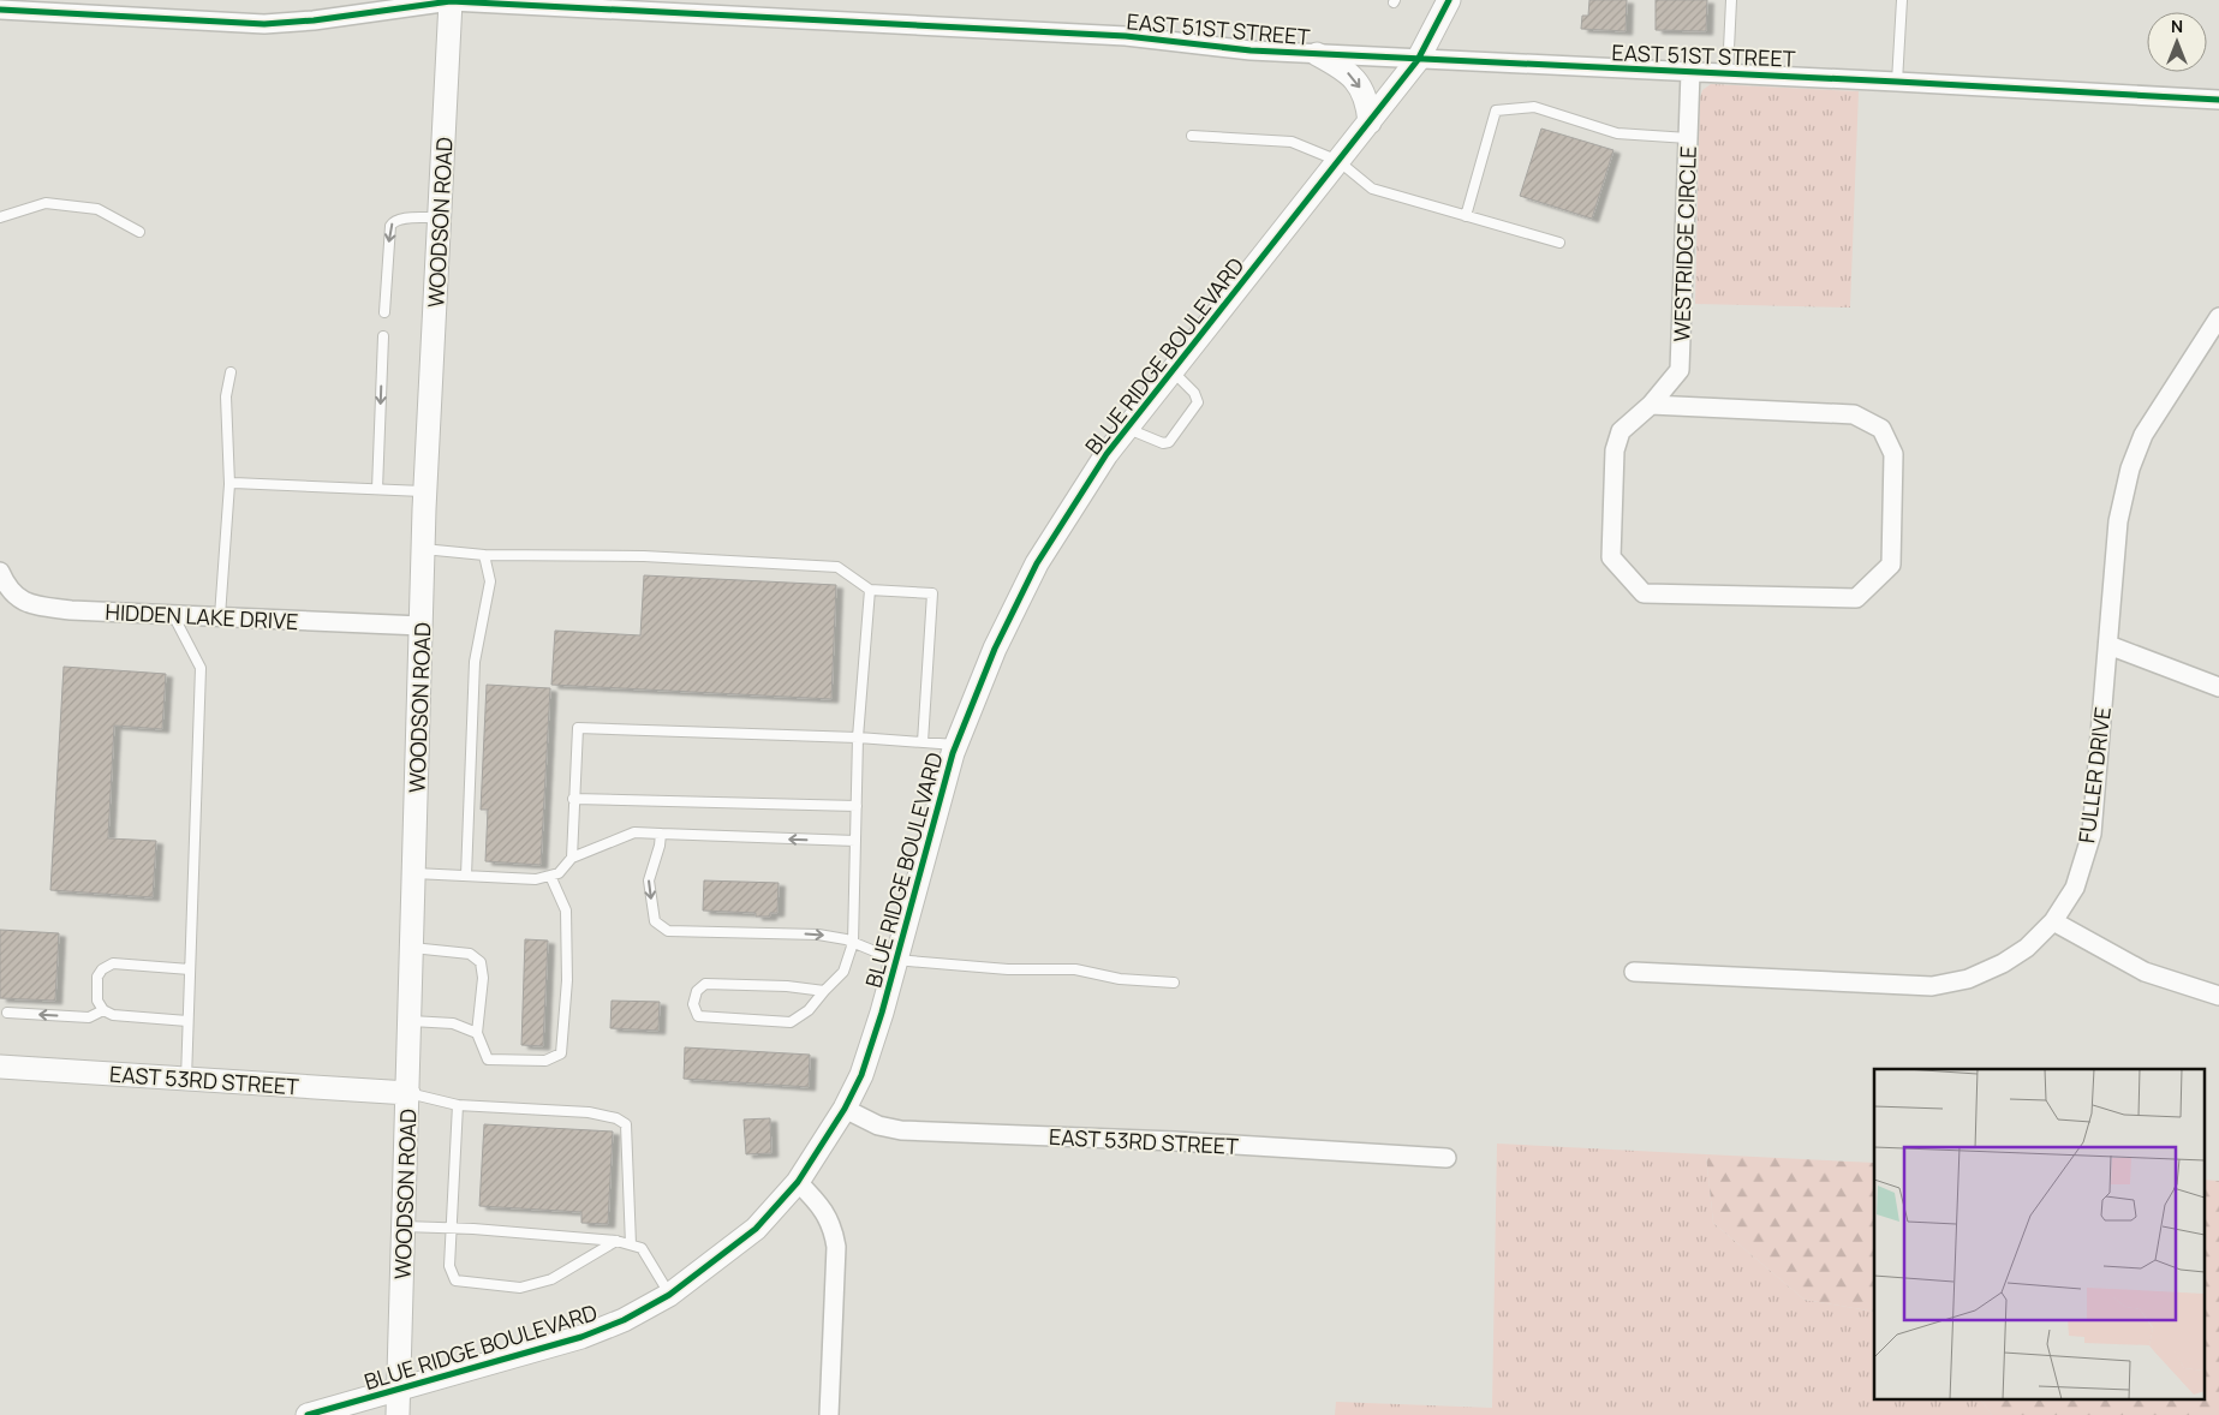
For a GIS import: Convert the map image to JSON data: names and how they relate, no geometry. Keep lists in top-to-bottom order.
{
  "streets": {
    "street": [
      "EAST 51ST STREET",
      "WOODSON ROAD",
      "WESTRIDGE CIRCLE",
      "BLUE RIDGE BOULEVARD",
      "HIDDEN LAKE DRIVE",
      "FULLER DRIVE",
      "EAST 53RD STREET"
    ]
  },
  "crossings": [
    ["EAST 51ST STREET", "WOODSON ROAD"],
    ["EAST 51ST STREET", "WESTRIDGE CIRCLE"],
    ["EAST 51ST STREET", "BLUE RIDGE BOULEVARD"],
    ["WOODSON ROAD", "BLUE RIDGE BOULEVARD"],
    ["WOODSON ROAD", "HIDDEN LAKE DRIVE"],
    ["WOODSON ROAD", "EAST 53RD STREET"],
    ["BLUE RIDGE BOULEVARD", "EAST 53RD STREET"]
  ],
  "north": "top"
}
